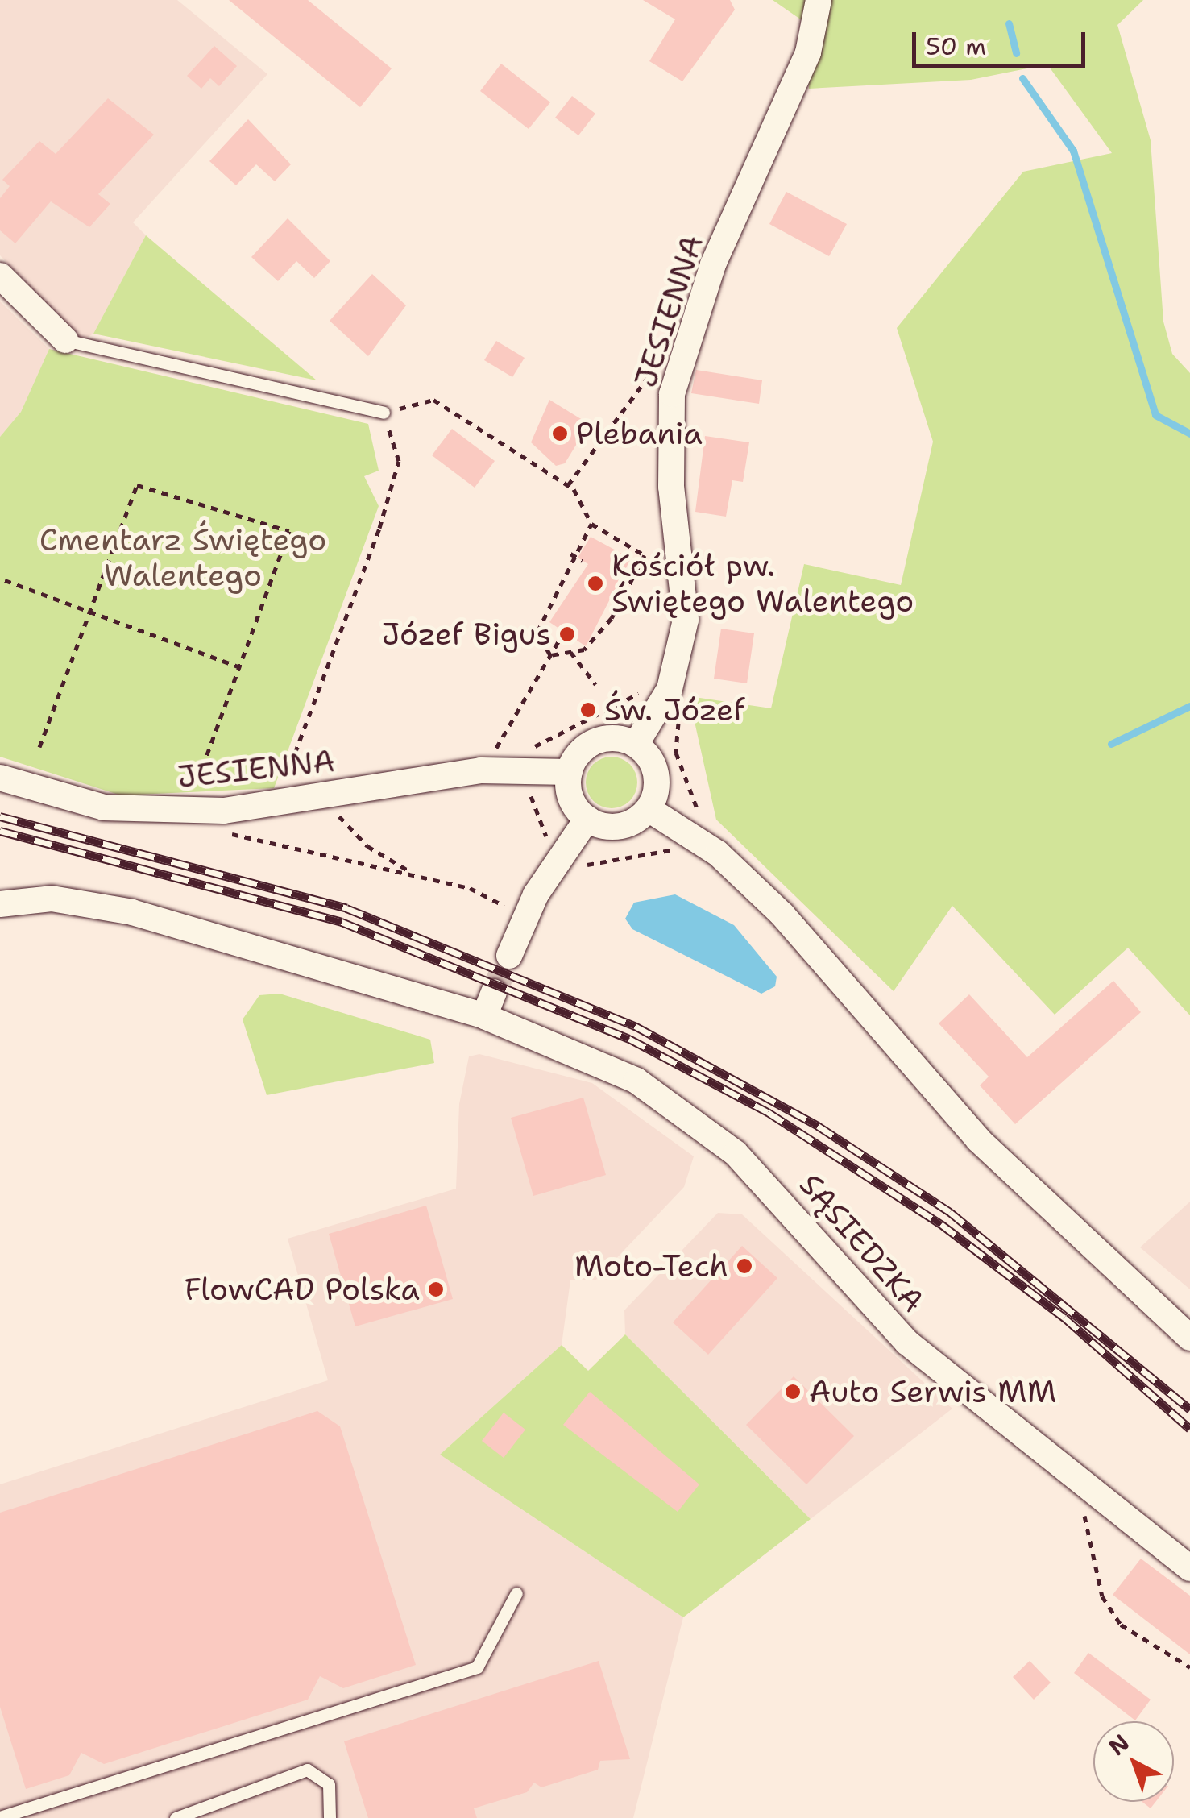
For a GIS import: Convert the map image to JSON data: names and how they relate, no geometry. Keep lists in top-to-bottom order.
{
  "streets": {
    "street": ["JESIENNA", "SĄSIEDZKA"]
  },
  "parks": ["Cmentarz Świętego Walentego"],
  "places": [
    "Plebania",
    "Kościół pw. Świętego Walentego",
    "Józef Bigus",
    "Św. Józef",
    "Moto-Tech",
    "FlowCAD Polska",
    "Auto Serwis MM"
  ],
  "scale_bar": "50 m",
  "north": "top left"
}
